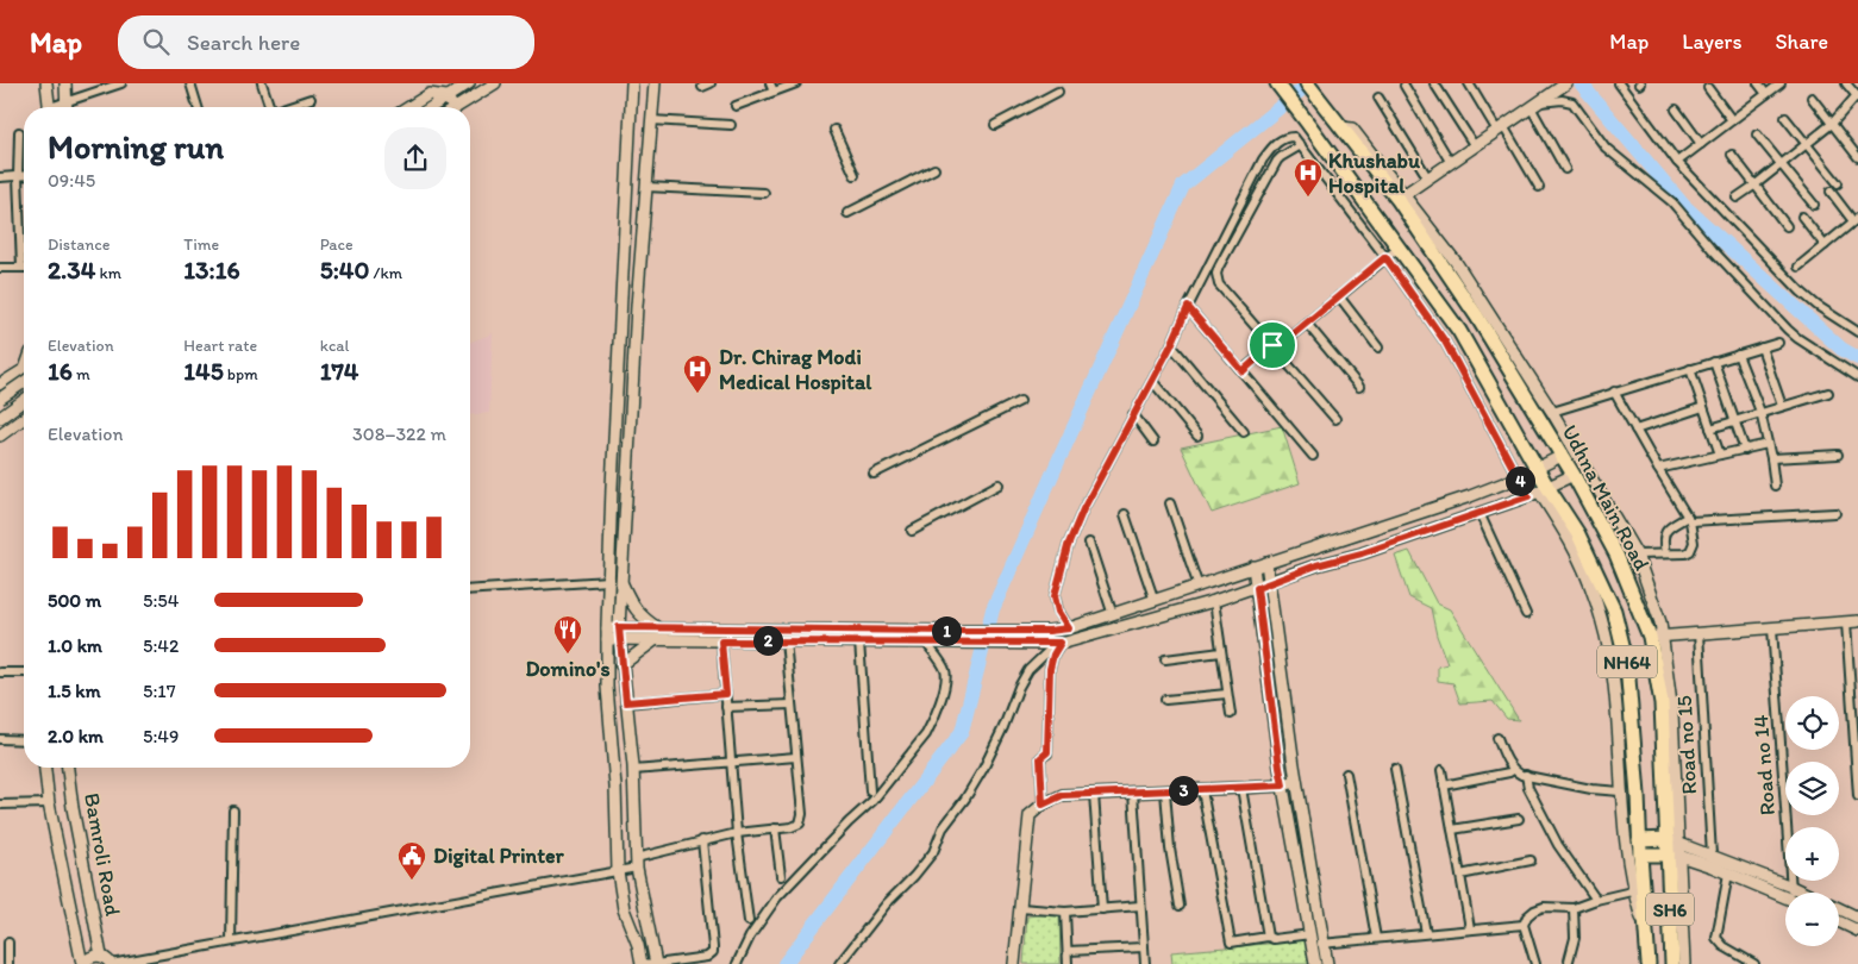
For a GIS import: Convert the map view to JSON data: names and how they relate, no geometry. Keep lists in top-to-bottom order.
{
  "streets": {
    "highway": ["Udhna Main Road", "NH64", "SH6"],
    "street": ["Road no 15", "Road no 14", "Bamroli Road"]
  },
  "places": {
    "hospital": ["Khushabu Hospital", "Dr. Chirag Modi Medical Hospital"],
    "restaurant": ["Domino's"],
    "public building": ["Digital Printer"]
  },
  "page": {
    "header": "Map",
    "search": "Search here",
    "nav": ["Map", "Layers", "Share"],
    "heading": ["Morning run", "09:45"],
    "stats": [
      ["Distance", "2.34 km"],
      ["Time", "13:16"],
      ["Pace", "5:40 /km"],
      ["Elevation", "16 m"],
      ["Heart rate", "145 bpm"],
      ["kcal", "174"]
    ],
    "chart": ["Elevation", "308–322 m"],
    "pins": [
      "4",
      "1",
      "2",
      "3"
    ],
    "list": [
      {
        "name": "500 m",
        "note": "5:54"
      },
      {
        "name": "1.0 km",
        "note": "5:42"
      },
      {
        "name": "1.5 km",
        "note": "5:17"
      },
      {
        "name": "2.0 km",
        "note": "5:49"
      }
    ],
    "map_buttons": ["+", "−"]
  }
}
